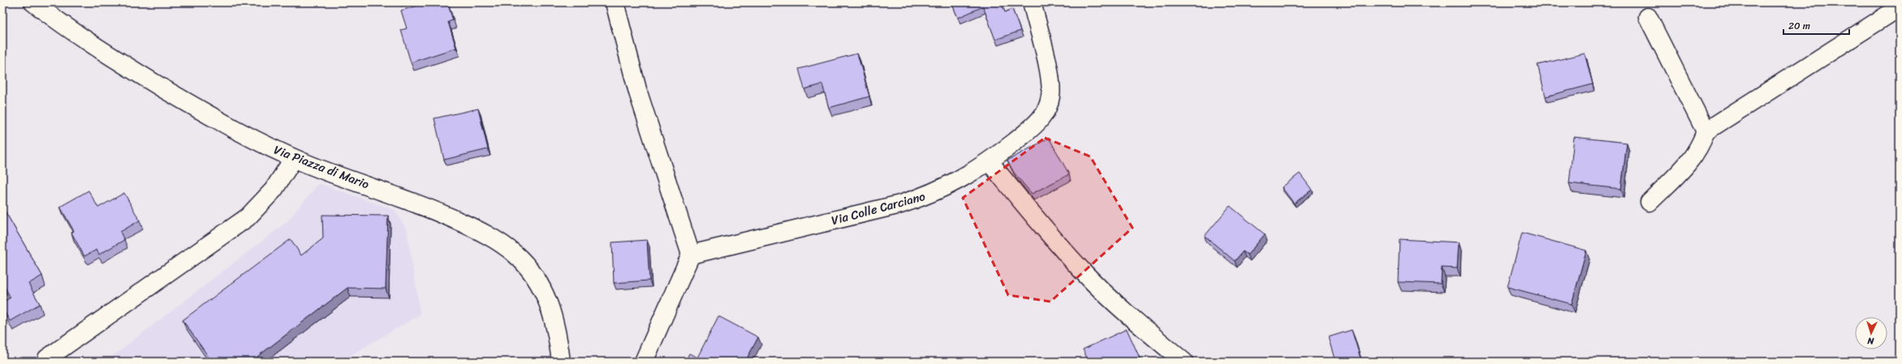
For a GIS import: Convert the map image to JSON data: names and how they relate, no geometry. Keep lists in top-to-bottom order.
{
  "streets": {
    "street": ["Via Piazza di Mario", "Via Colle Carciano"]
  },
  "scale_bar": "20 m",
  "north": "bottom"
}
